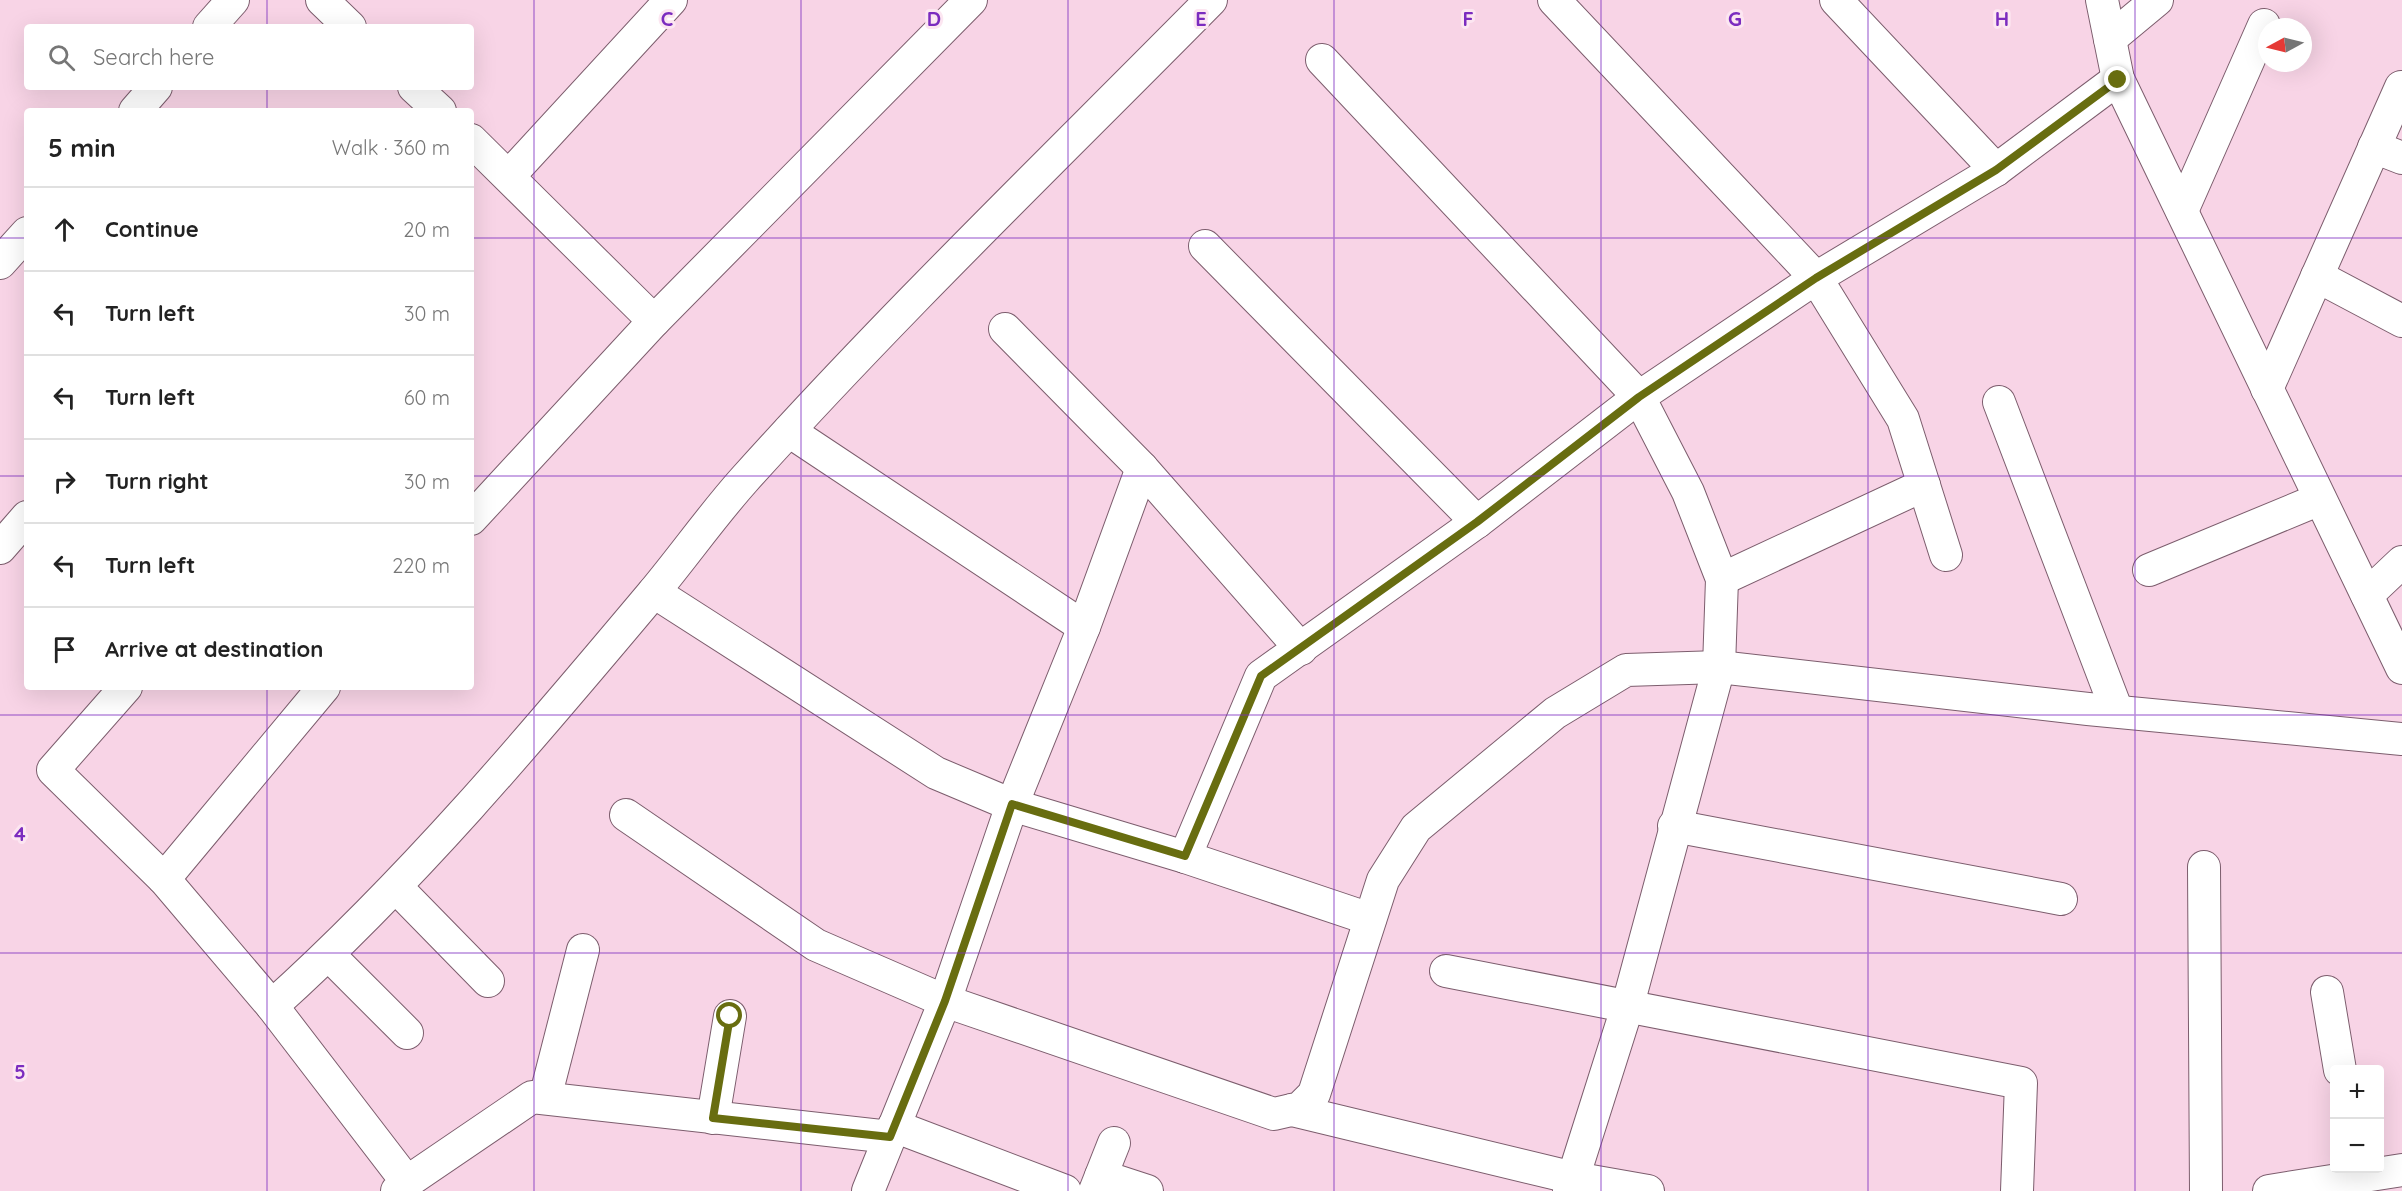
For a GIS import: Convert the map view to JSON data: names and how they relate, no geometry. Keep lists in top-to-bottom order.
{
  "north": "left",
  "page": {
    "search": "Search here",
    "heading": ["5 min", "Walk · 360 m"],
    "list": [
      ["Continue", "20 m"],
      ["Turn left", "30 m"],
      ["Turn left", "60 m"],
      ["Turn right", "30 m"],
      ["Turn left", "220 m"],
      "Arrive at destination"
    ],
    "map_buttons": ["+", "−"]
  },
  "grid": {
    "columns": [
      "C",
      "D",
      "E",
      "F",
      "G",
      "H"
    ],
    "rows": ["4", "5"]
  }
}
